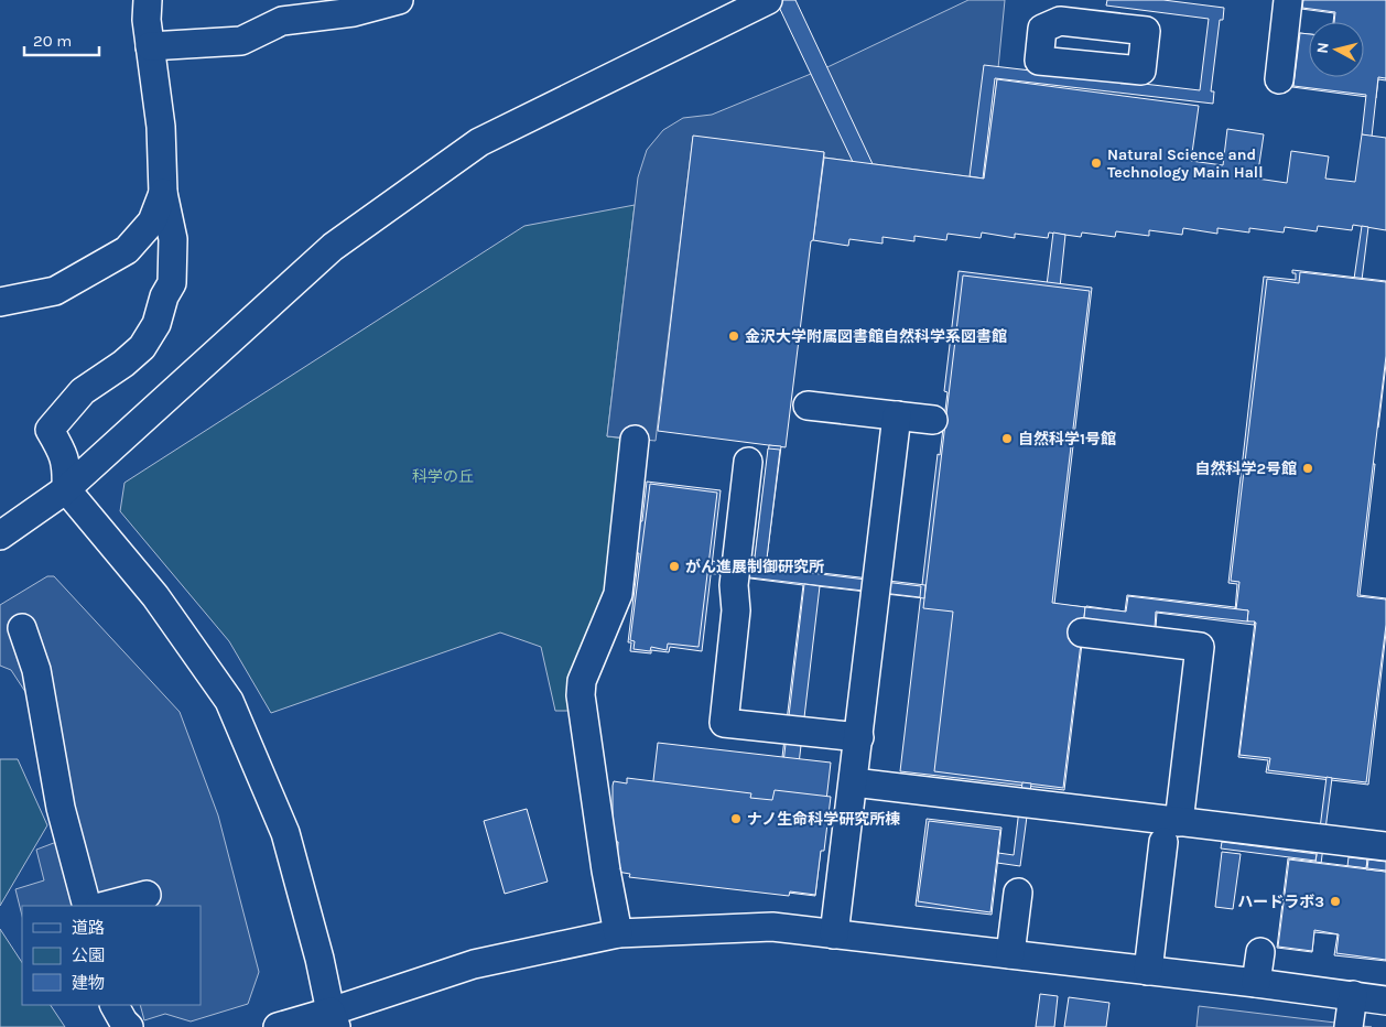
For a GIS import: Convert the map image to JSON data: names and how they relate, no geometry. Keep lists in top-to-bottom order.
{
  "parks": ["科学の丘"],
  "places": [
    "Natural Science and Technology Main Hall",
    "金沢大学附属図書館自然科学系図書館",
    "自然科学1号館",
    "自然科学2号館",
    "がん進展制御研究所",
    "ナノ生命科学研究所棟",
    "ハードラボ3"
  ],
  "legend": ["道路", "公園", "建物"],
  "scale_bar": "20 m",
  "north": "left"
}
